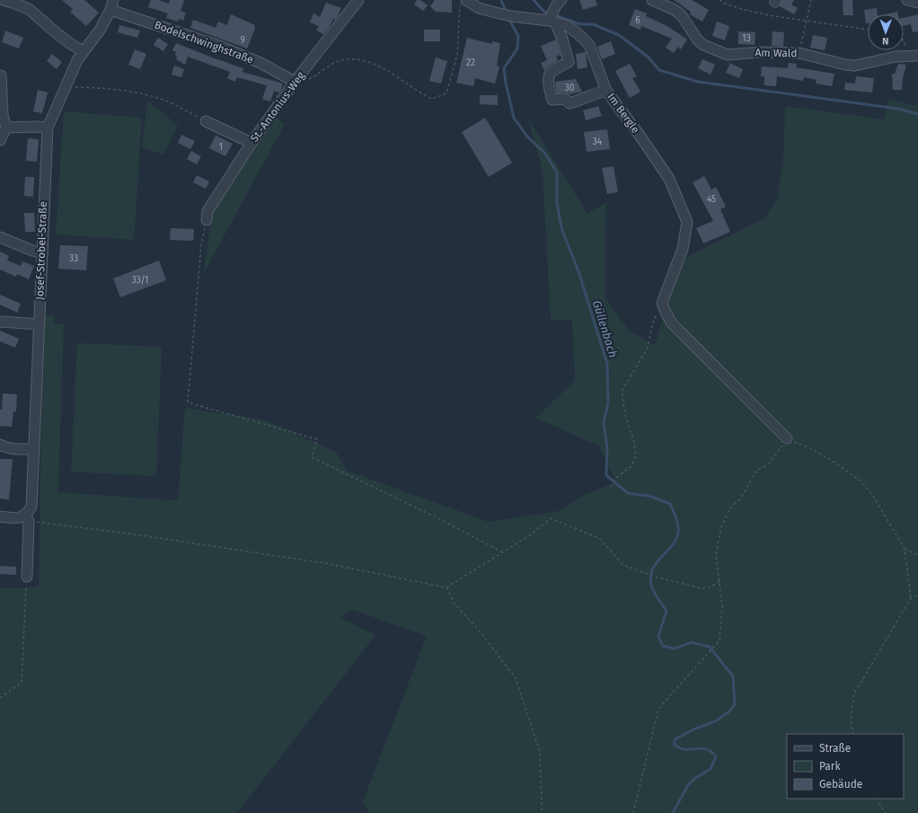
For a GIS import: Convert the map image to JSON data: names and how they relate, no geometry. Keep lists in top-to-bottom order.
{
  "streets": {
    "street": [
      "Bodelschwinghstraße",
      "Am Wald",
      "St.-Antonius-Weg",
      "Im Bergle",
      "Josef-Strobel-Straße"
    ]
  },
  "crossings": [
    ["Bodelschwinghstraße", "St.-Antonius-Weg"],
    ["Bodelschwinghstraße", "Josef-Strobel-Straße"]
  ],
  "water": ["Güllenbach"],
  "house_numbers": [
    "6",
    "13",
    "9",
    "22",
    "30",
    "34",
    "1",
    "45",
    "33",
    "33/1"
  ],
  "legend": ["Straße", "Park", "Gebäude"],
  "north": "bottom"
}
